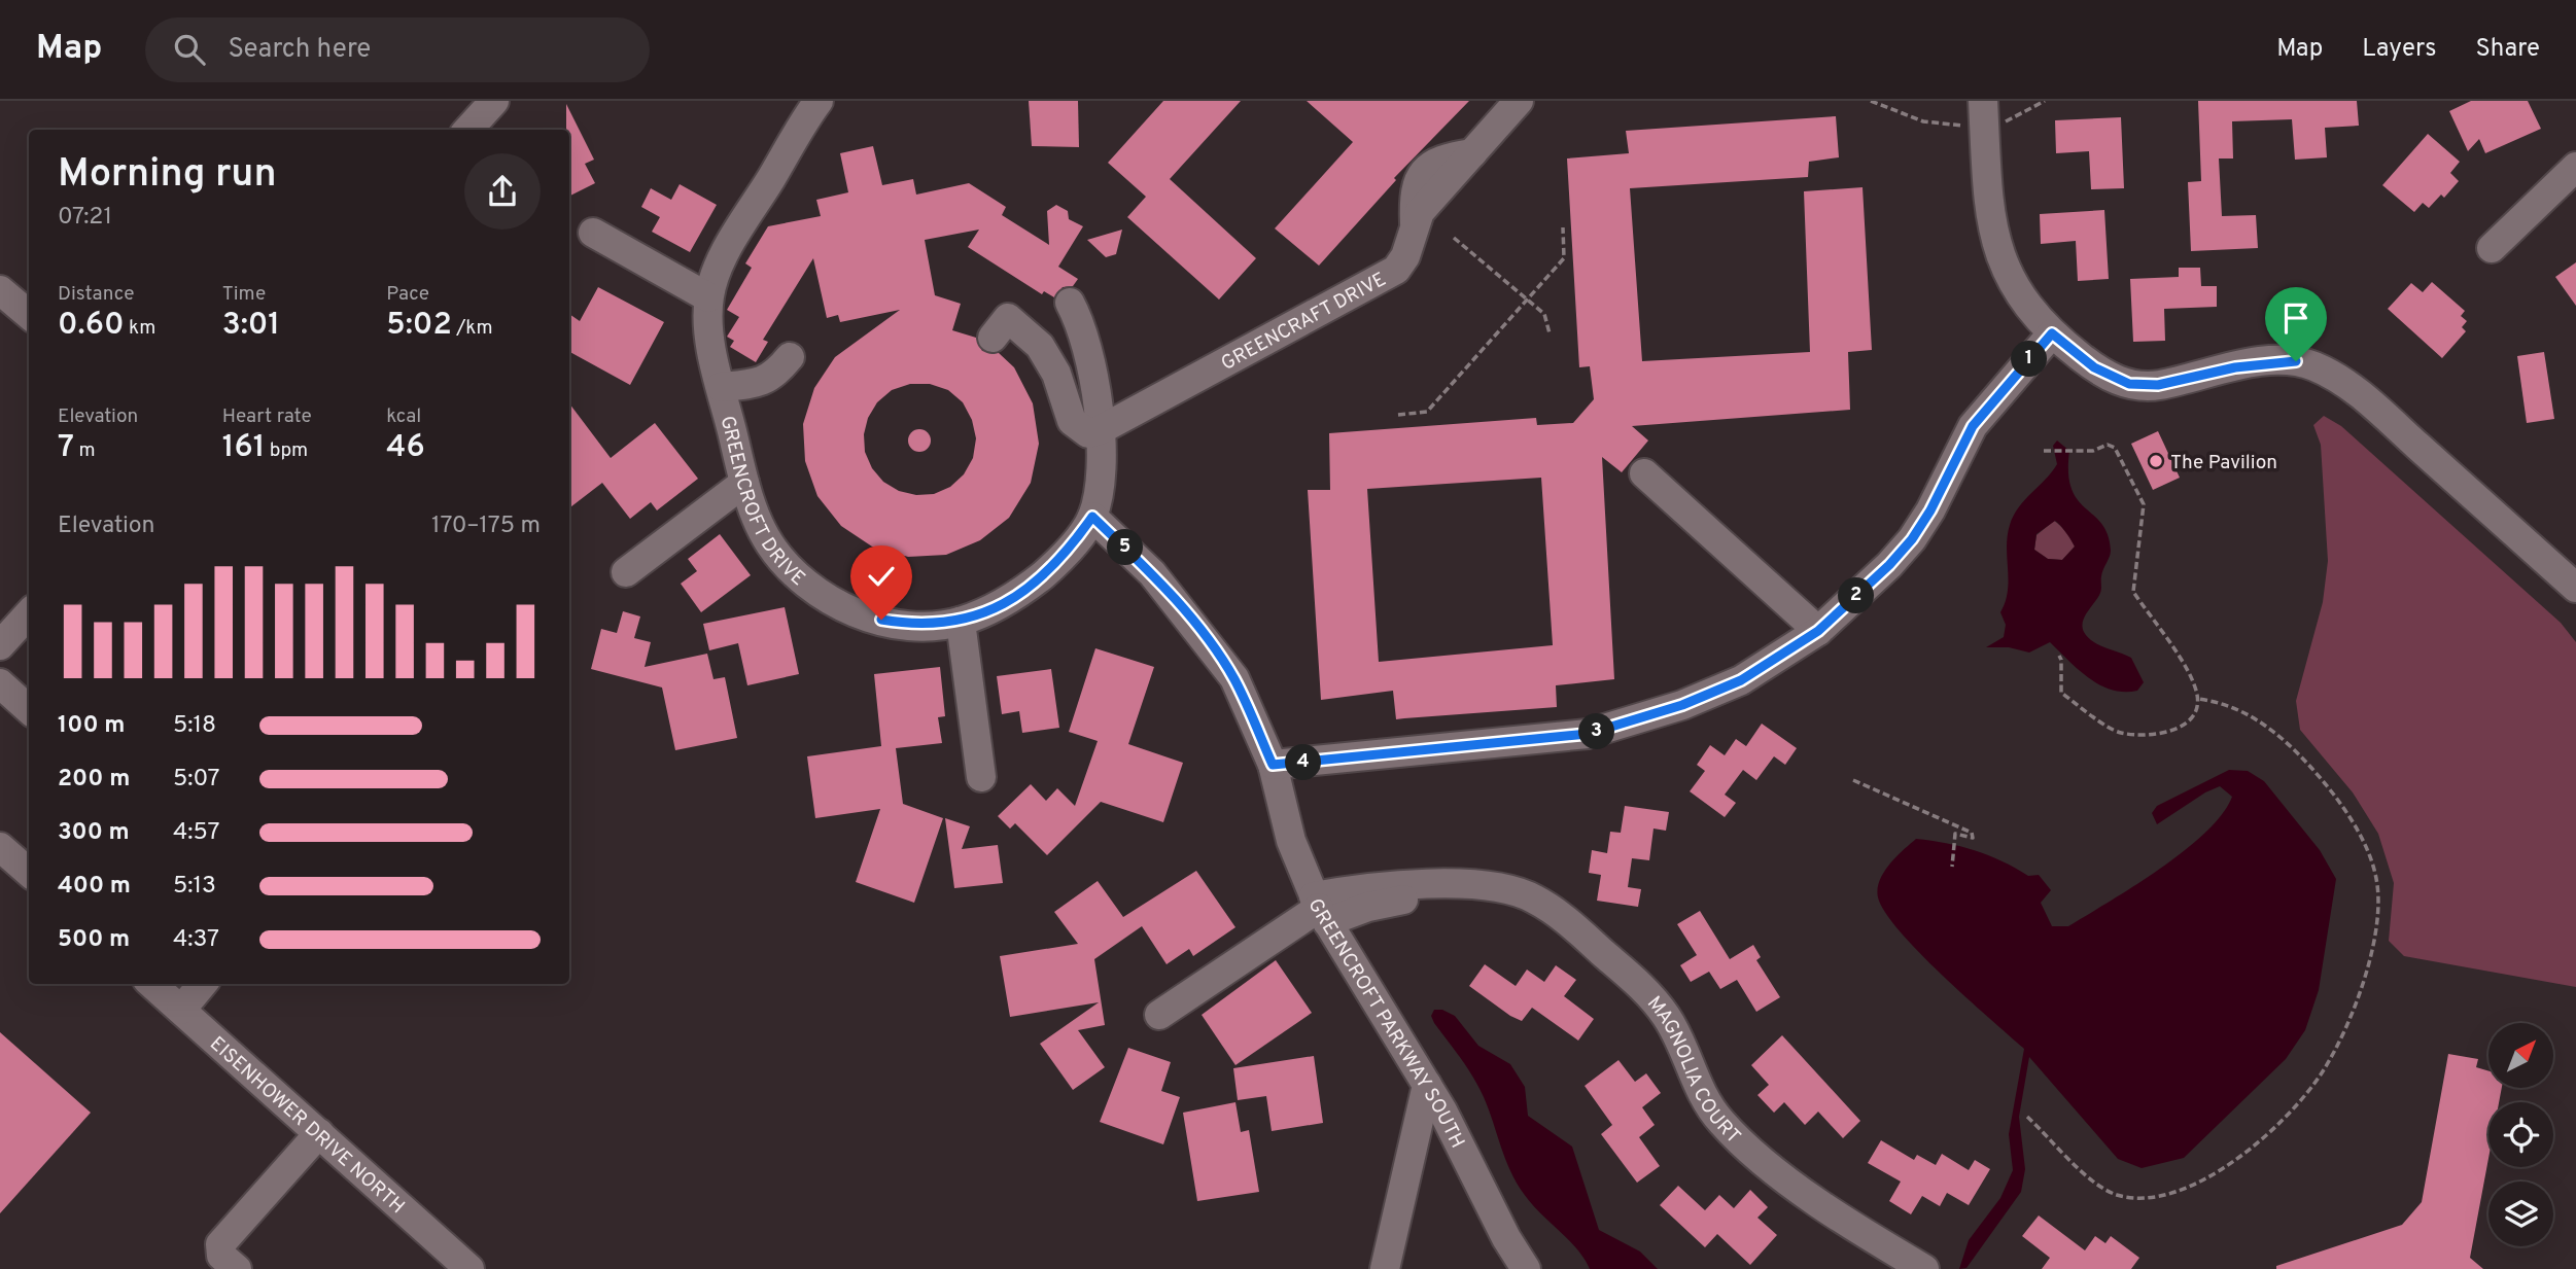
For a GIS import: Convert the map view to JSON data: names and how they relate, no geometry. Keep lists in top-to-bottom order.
{
  "streets": {
    "street": [
      "GREENCRAFT DRIVE",
      "GREENCROFT DRIVE",
      "GREENCROFT PARKWAY SOUTH",
      "MAGNOLIA COURT",
      "EISENHOWER DRIVE NORTH"
    ]
  },
  "crossings": [
    ["GREENCRAFT DRIVE", "GREENCROFT DRIVE"],
    ["GREENCROFT PARKWAY SOUTH", "MAGNOLIA COURT"]
  ],
  "places": ["The Pavilion"],
  "north": "top right",
  "page": {
    "header": "Map",
    "search": "Search here",
    "nav": ["Map", "Layers", "Share"],
    "heading": ["Morning run", "07:21"],
    "stats": [
      ["Distance", "0.60 km"],
      ["Time", "3:01"],
      ["Pace", "5:02 /km"],
      ["Elevation", "7 m"],
      ["Heart rate", "161 bpm"],
      ["kcal", "46"]
    ],
    "pins": [
      "1",
      "5",
      "2",
      "3",
      "4"
    ],
    "chart": ["Elevation", "170–175 m"],
    "list": [
      {
        "name": "100 m",
        "note": "5:18"
      },
      {
        "name": "200 m",
        "note": "5:07"
      },
      {
        "name": "300 m",
        "note": "4:57"
      },
      {
        "name": "400 m",
        "note": "5:13"
      },
      {
        "name": "500 m",
        "note": "4:37"
      }
    ]
  }
}
